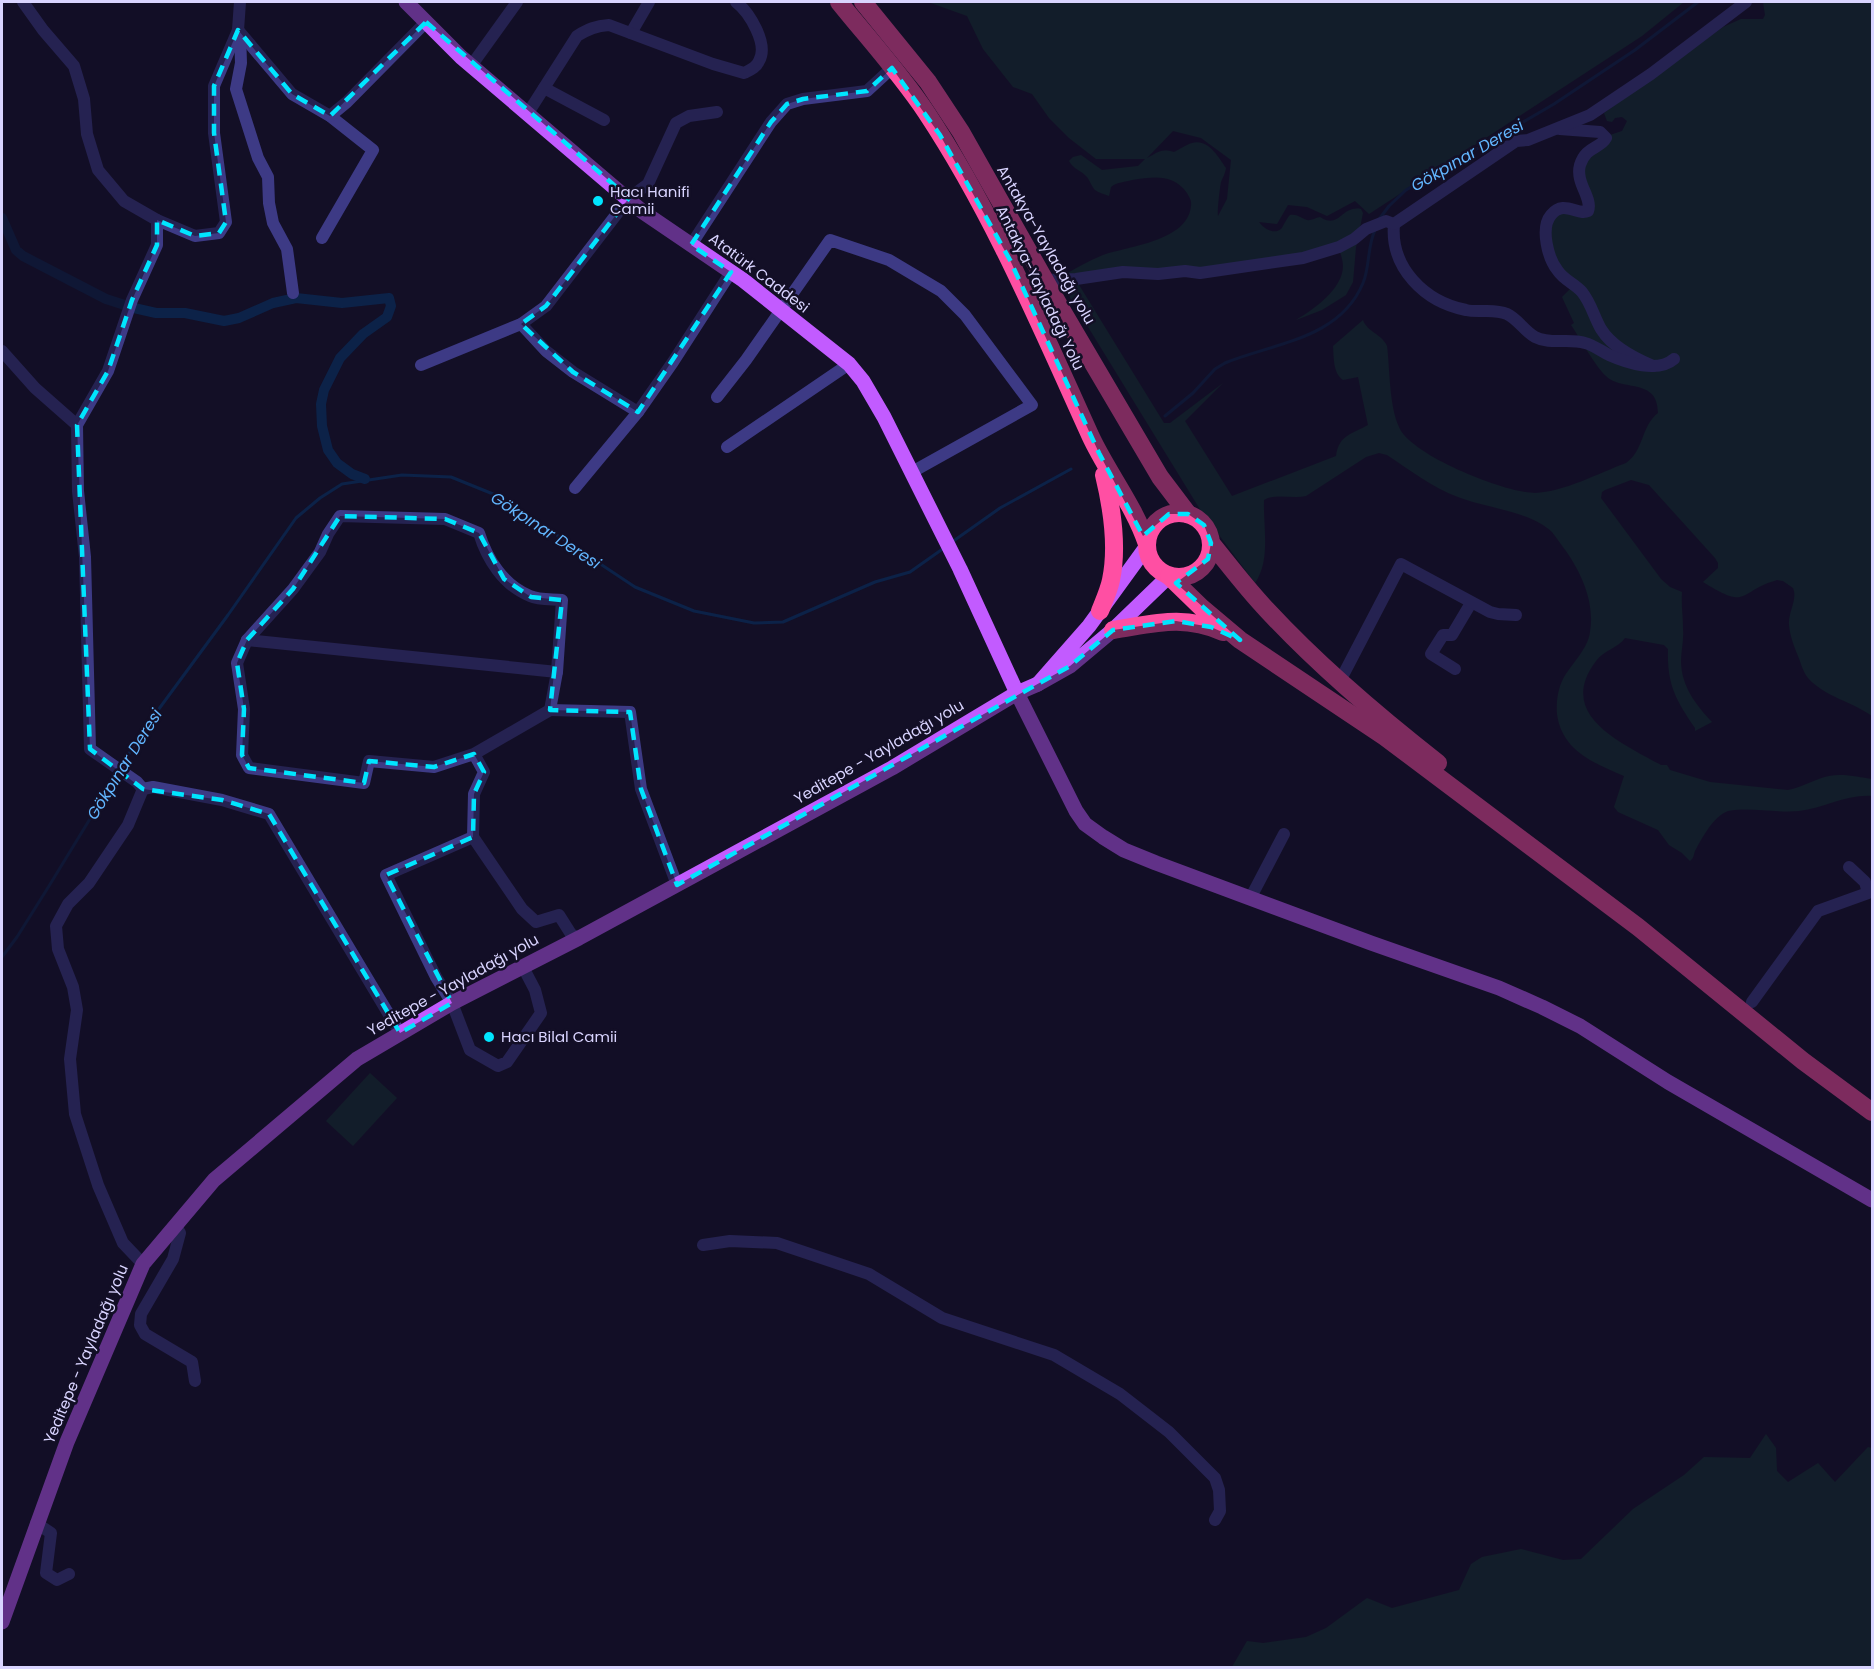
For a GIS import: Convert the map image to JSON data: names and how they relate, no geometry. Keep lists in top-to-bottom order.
{
  "streets": {
    "highway": ["Antakya-Yayladağı yolu", "Antakya-Yayladağı Yolu"],
    "main road": ["Atatürk Caddesi", "Yeditepe - Yayladağı yolu"]
  },
  "crossings": [
    ["Antakya-Yayladağı yolu", "Antakya-Yayladağı Yolu"],
    ["Antakya-Yayladağı yolu", "Yeditepe - Yayladağı yolu"],
    ["Atatürk Caddesi", "Yeditepe - Yayladağı yolu"],
    ["Antakya-Yayladağı Yolu", "Yeditepe - Yayladağı yolu"]
  ],
  "water": ["Gökpınar Deresi"],
  "places": ["Hacı Hanifi Camii", "Hacı Bilal Camii"]
}
